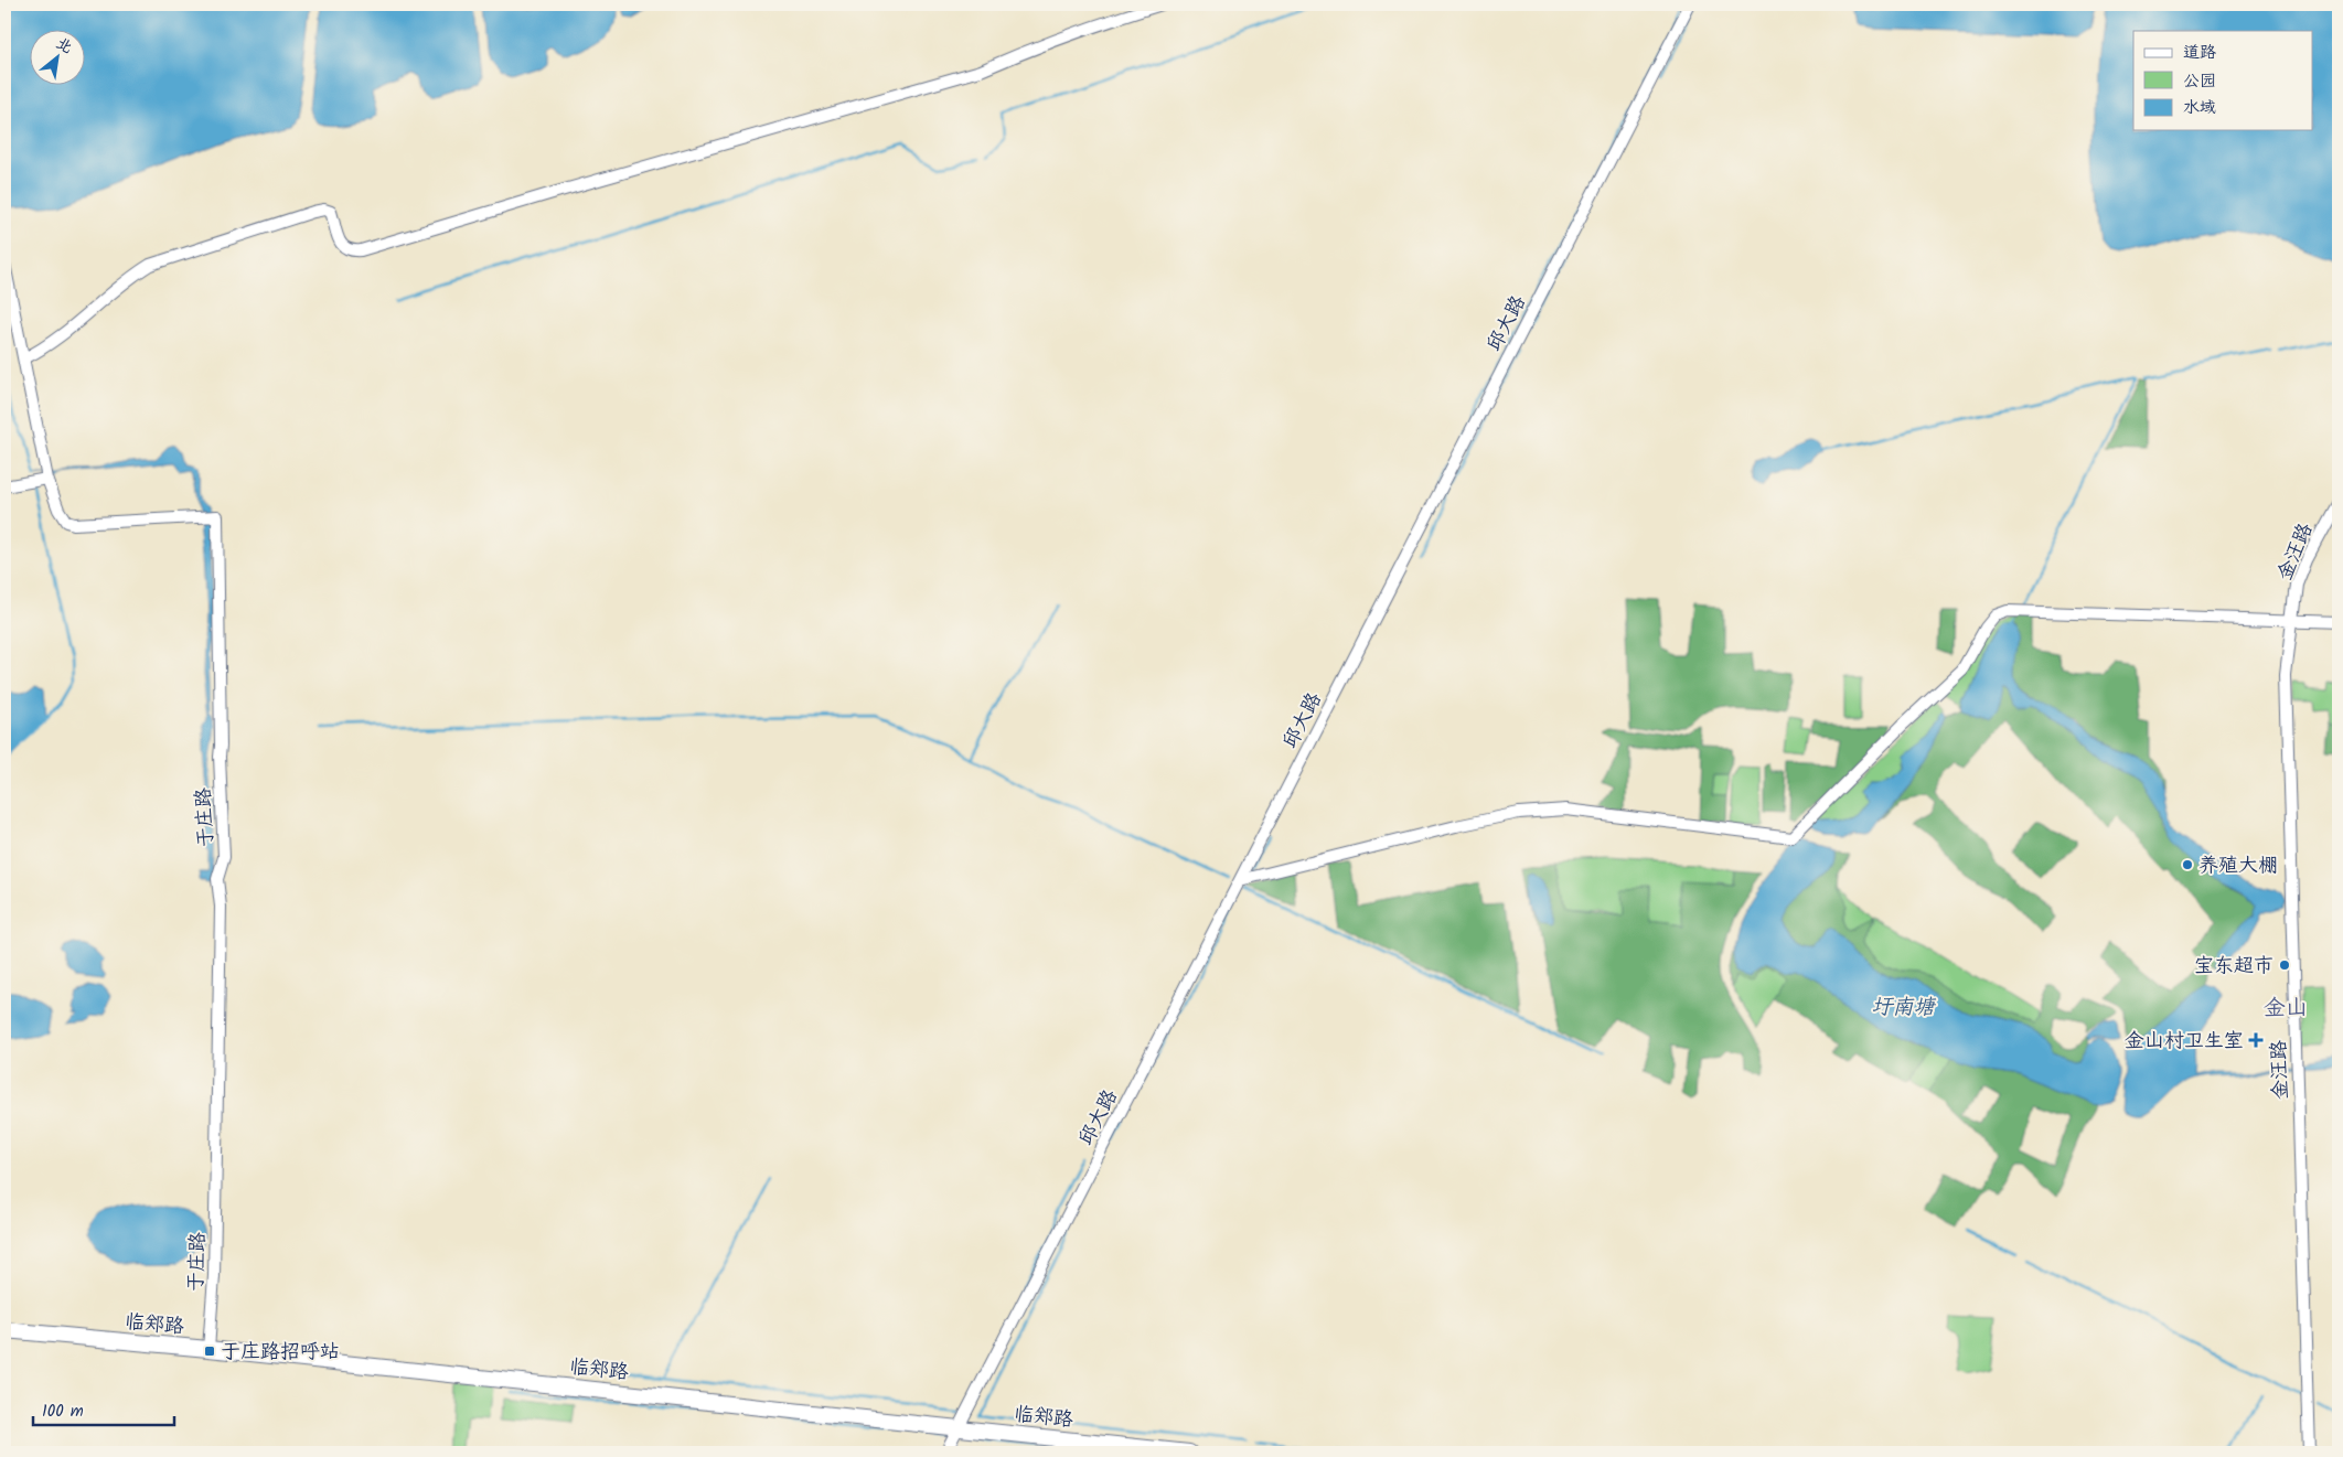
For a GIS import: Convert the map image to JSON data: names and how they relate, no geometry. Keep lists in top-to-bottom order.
{
  "streets": {
    "main road": ["临郑路"],
    "street": ["邱大路", "金汪路", "于庄路"]
  },
  "crossings": [
    ["邱大路", "临郑路"],
    ["于庄路", "临郑路"]
  ],
  "districts": ["金山"],
  "water": ["圩南塘"],
  "places": {
    "other": ["养殖大棚", "宝东超市"],
    "health": ["金山村卫生室"],
    "transit": ["于庄路招呼站"]
  },
  "legend": ["道路", "公园", "水域"],
  "scale_bar": "100 m",
  "north": "top right"
}
